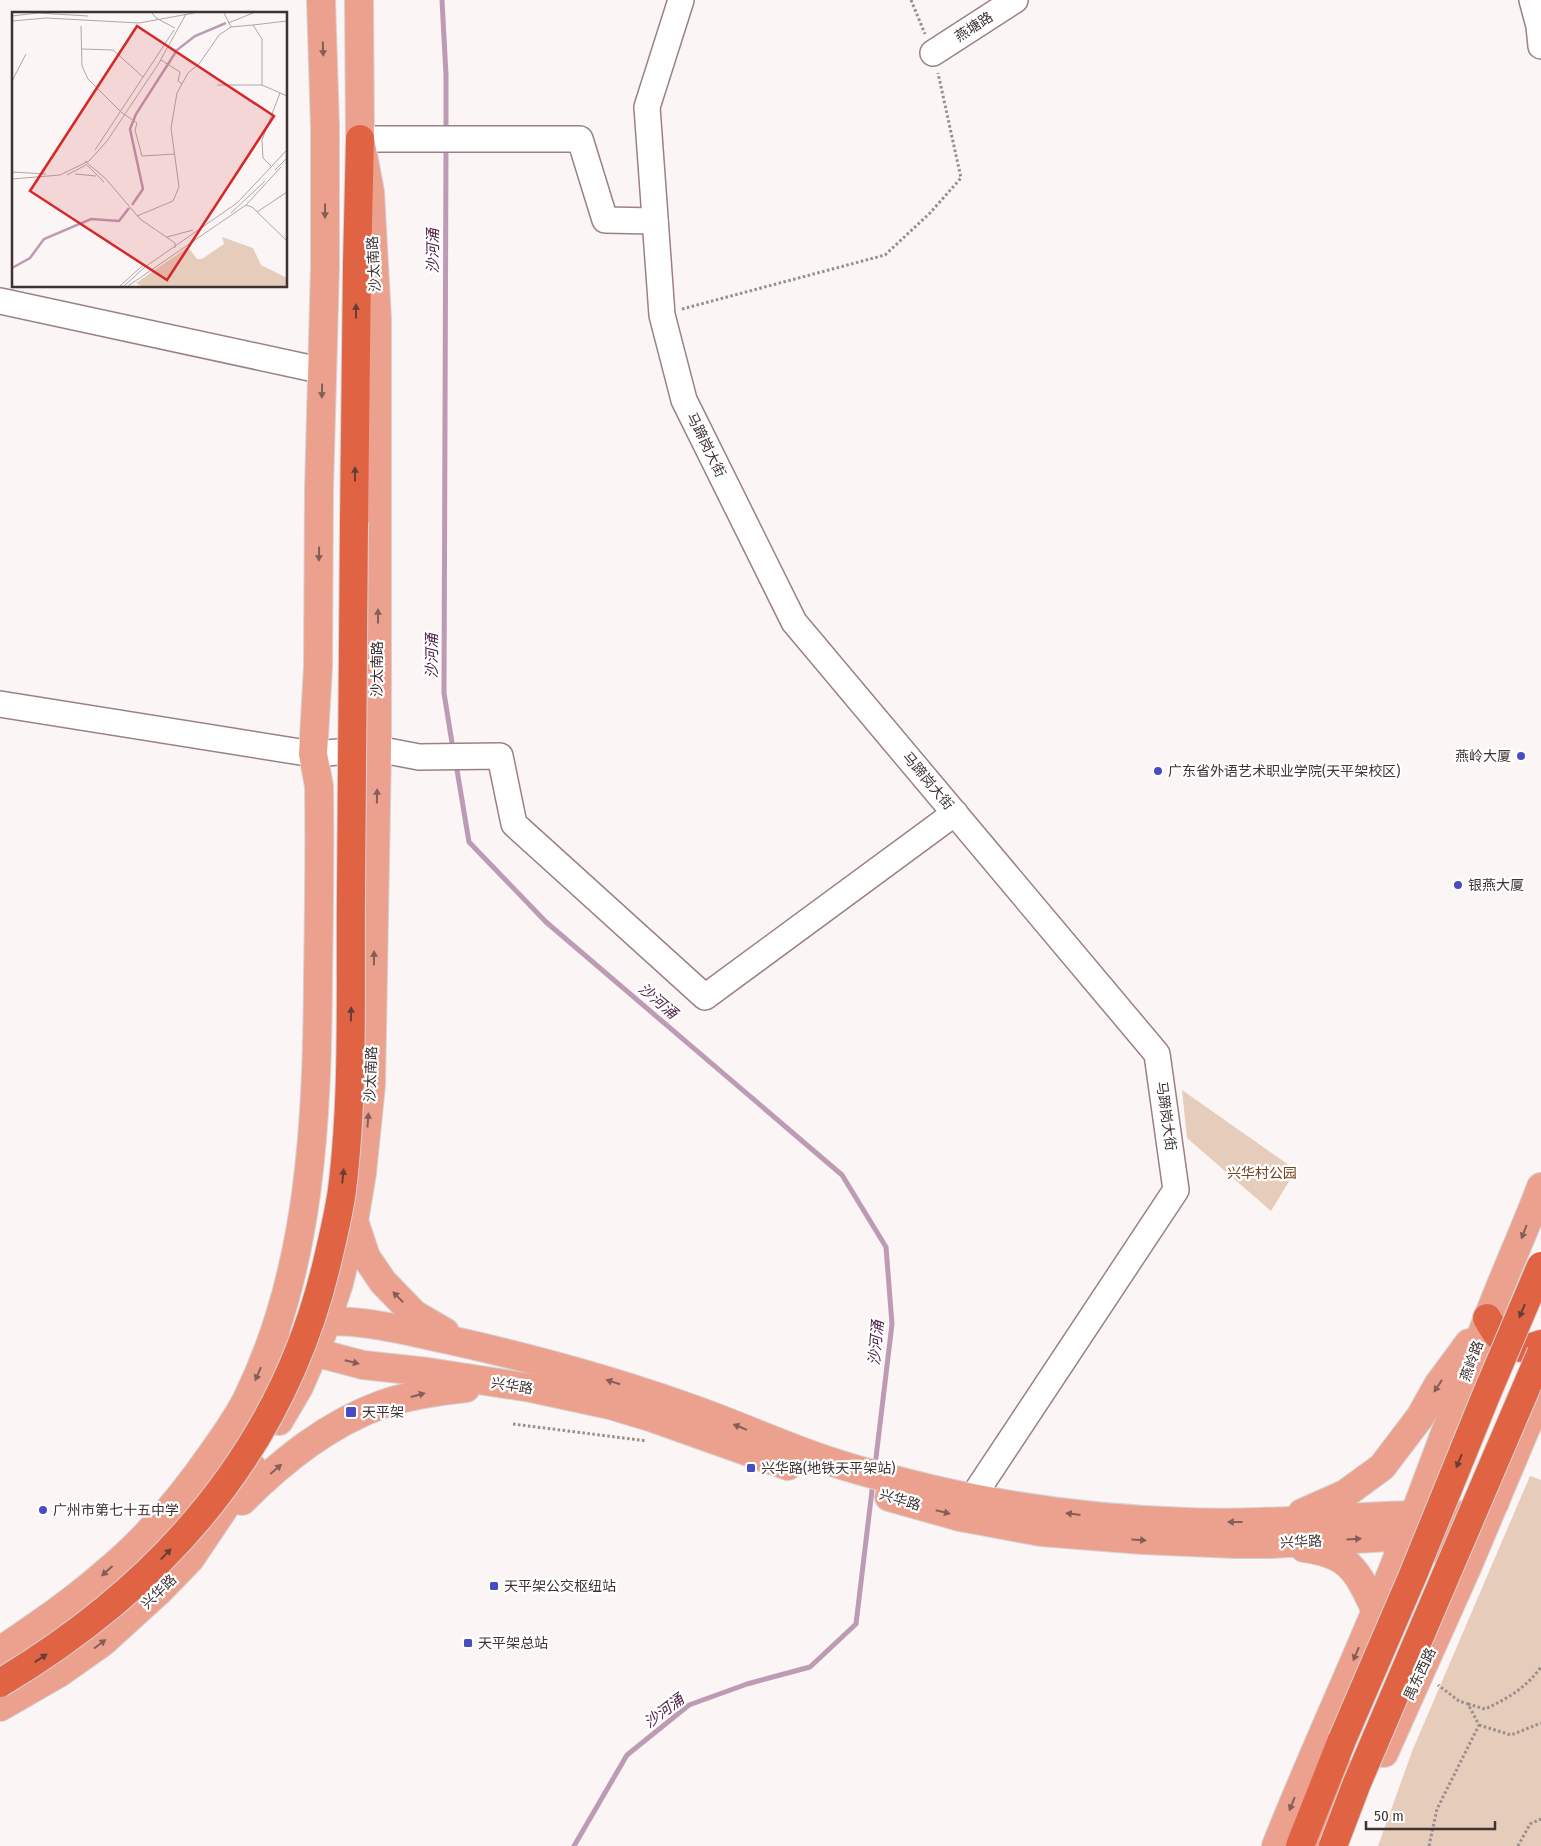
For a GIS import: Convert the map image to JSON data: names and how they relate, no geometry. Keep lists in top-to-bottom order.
{
  "streets": {
    "main road": [
      "沙太南路",
      "燕岭路",
      "兴华路",
      "禺东西路"
    ],
    "street": ["燕塘路", "马蹄岗大街"]
  },
  "crossings": [
    ["沙太南路", "兴华路"],
    ["马蹄岗大街", "兴华路"],
    ["燕岭路", "兴华路"],
    ["兴华路", "禺东西路"]
  ],
  "one_way": ["燕岭路"],
  "water": ["沙河涌"],
  "parks": ["兴华村公园"],
  "places": {
    "other": [
      "燕岭大厦",
      "广东省外语艺术职业学院(天平架校区)",
      "银燕大厦",
      "广州市第七十五中学"
    ],
    "transit": [
      "天平架",
      "兴华路(地铁天平架站)",
      "天平架公交枢纽站",
      "天平架总站"
    ]
  },
  "scale_bar": "50 m"
}
